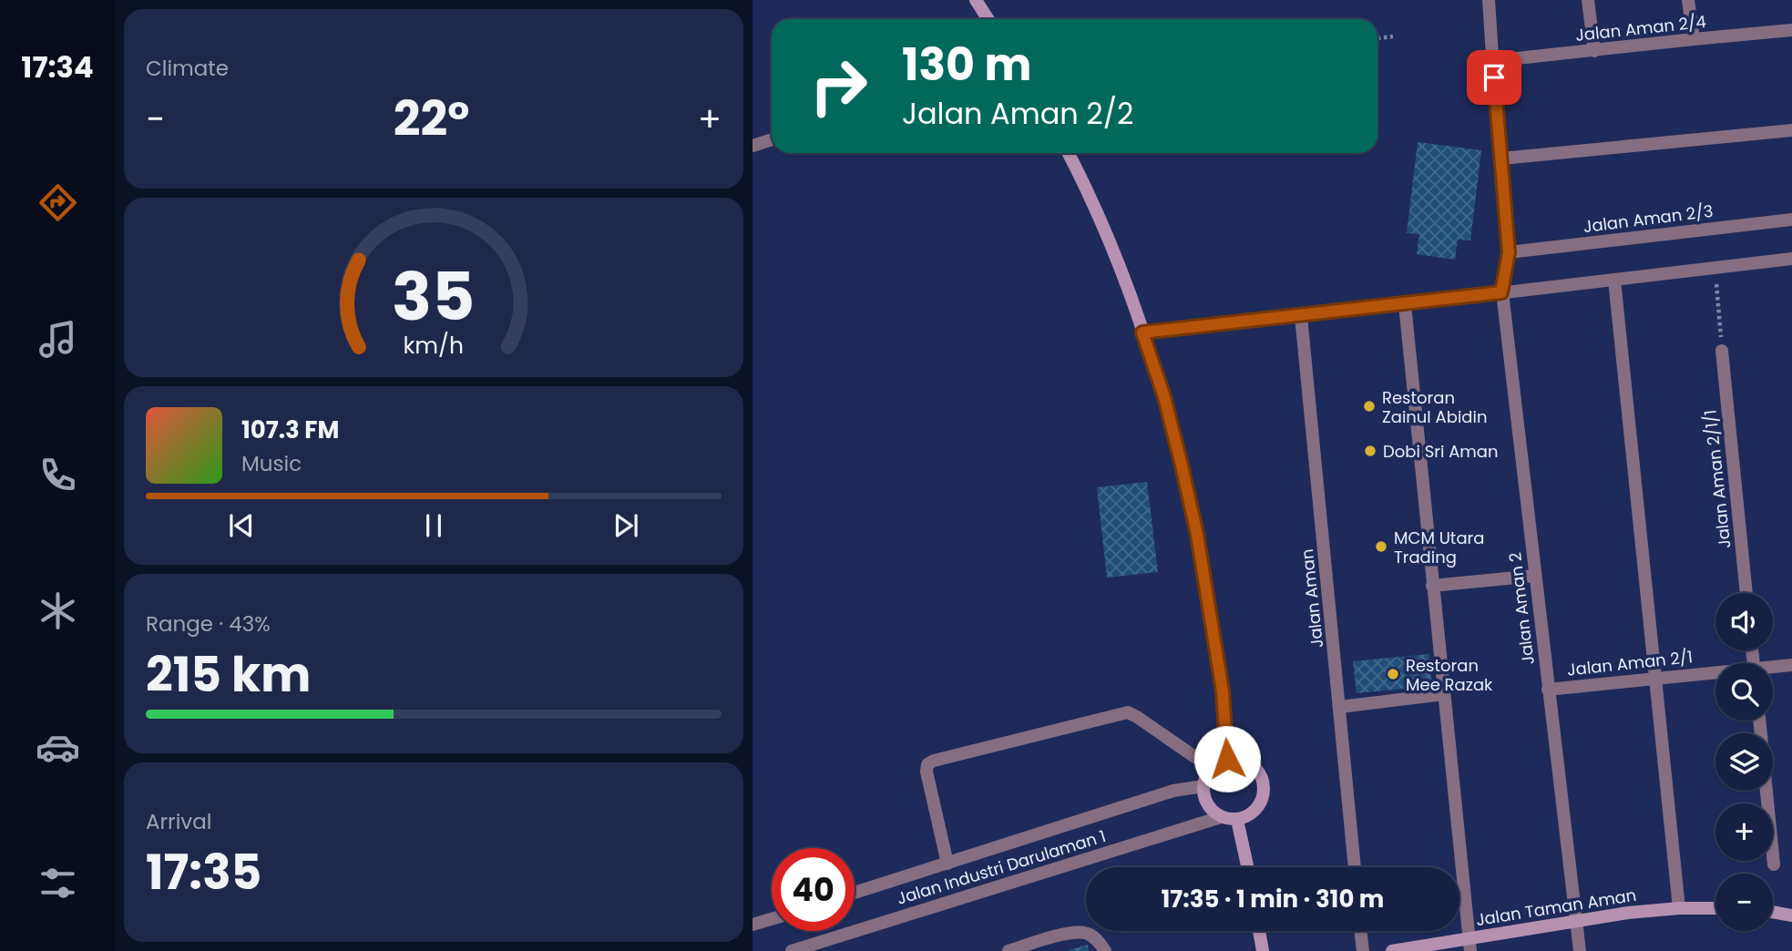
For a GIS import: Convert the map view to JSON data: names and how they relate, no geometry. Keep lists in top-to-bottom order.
{
  "streets": {
    "street": [
      "Jalan Aman 2/4",
      "Jalan Aman 2/3",
      "Jalan Aman 2/1/1",
      "Jalan Aman",
      "Jalan Aman 2",
      "Jalan Aman 2/1",
      "Jalan Industri Darulaman 1",
      "Jalan Taman Aman"
    ]
  },
  "crossings": [
    ["Jalan Aman 2/4", "Jalan Aman 2"],
    ["Jalan Aman 2/3", "Jalan Aman 2"],
    ["Jalan Aman 2", "Jalan Aman 2/1"],
    ["Jalan Aman 2", "Jalan Taman Aman"]
  ],
  "places": [
    "Restoran Zainul Abidin",
    "Dobi Sri Aman",
    "MCM Utara Trading",
    "Restoran Mee Razak"
  ],
  "page": {
    "tabs": "17:34",
    "tile": [
      "Climate",
      ["Range · 43%", "215 km"],
      ["Arrival", "17:35"]
    ],
    "turn": ["130 m", "Jalan Aman 2/2"],
    "heat": ["−", "22°", "+"],
    "song": ["107.3 FM", "Music"],
    "map_buttons": ["+", "−"],
    "limit": "40",
    "trip": "17:35 · 1 min · 310 m",
    "gauge": ["35", "km/h"]
  }
}
